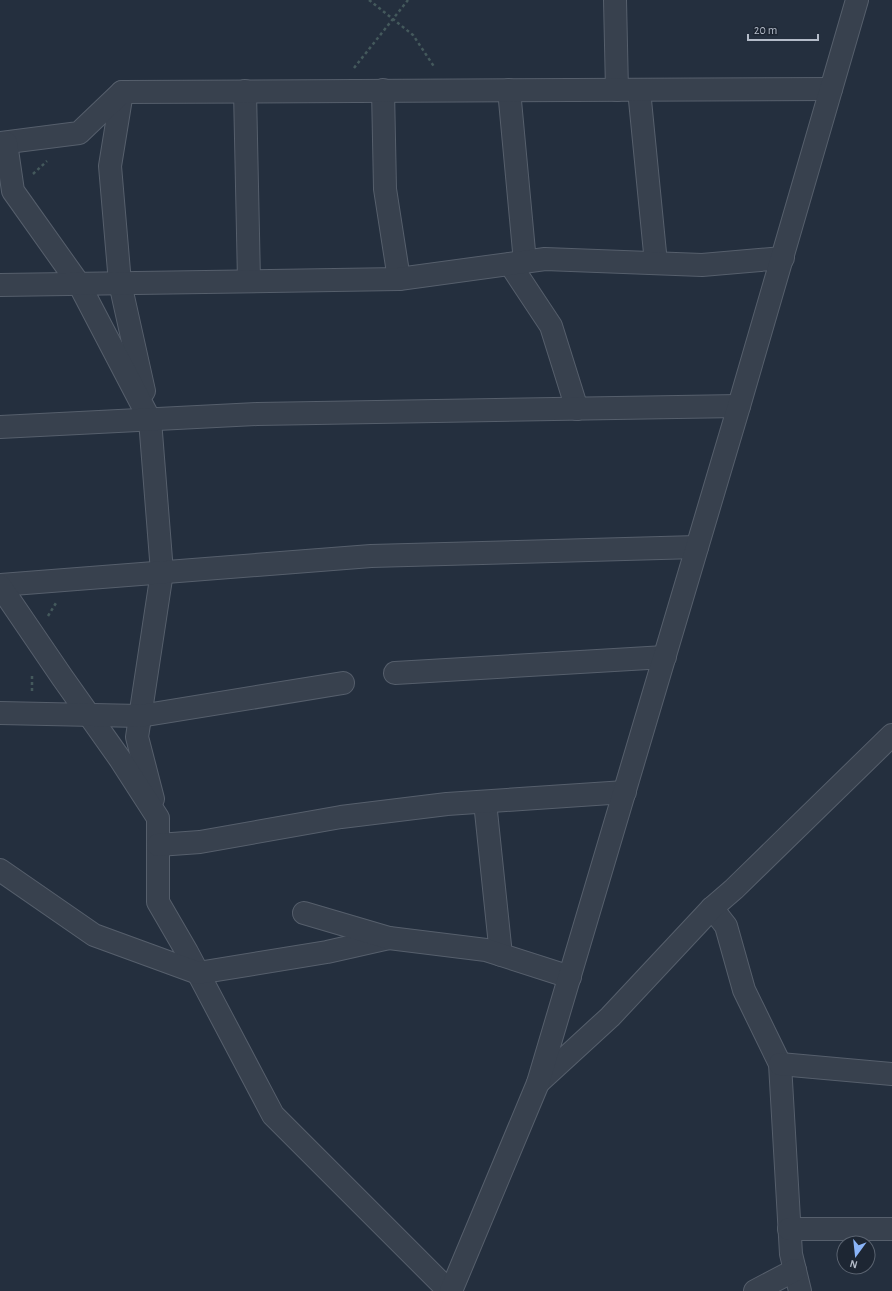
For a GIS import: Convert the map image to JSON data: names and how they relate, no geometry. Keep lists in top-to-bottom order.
{
  "scale_bar": "20 m",
  "north": "bottom"
}
